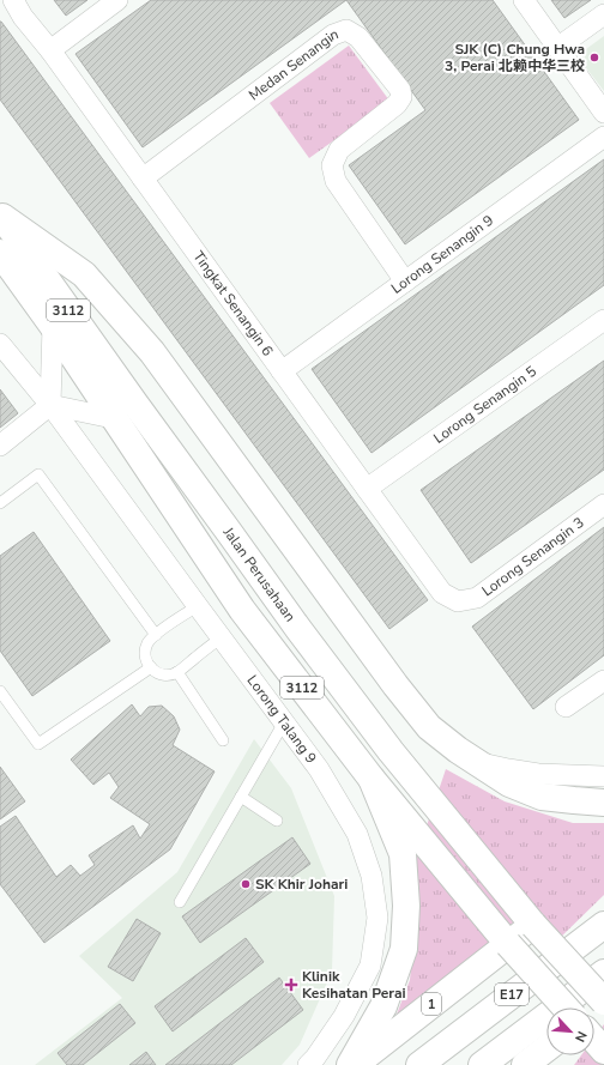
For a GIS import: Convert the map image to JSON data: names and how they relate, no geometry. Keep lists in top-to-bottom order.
{
  "streets": {
    "main road": [
      "3112",
      "Jalan Perusahaan",
      "E17",
      "1"
    ],
    "street": [
      "Medan Senangin",
      "Lorong Senangin 9",
      "Tingkat Senangin 6",
      "Lorong Senangin 5",
      "Lorong Senangin 3",
      "Lorong Talang 9"
    ]
  },
  "crossings": [
    ["Medan Senangin", "Lorong Senangin 9"],
    ["Medan Senangin", "Tingkat Senangin 6"],
    ["Lorong Senangin 9", "Tingkat Senangin 6"],
    ["Tingkat Senangin 6", "Lorong Senangin 5"],
    ["Tingkat Senangin 6", "Lorong Senangin 3"],
    ["3112", "1"],
    ["Jalan Perusahaan", "1"]
  ],
  "places": {
    "other": ["SJK (C) Chung Hwa 3, Perai 北赖中华三校", "SK Khir Johari"],
    "health": ["Klinik Kesihatan Perai"]
  },
  "north": "bottom right"
}
